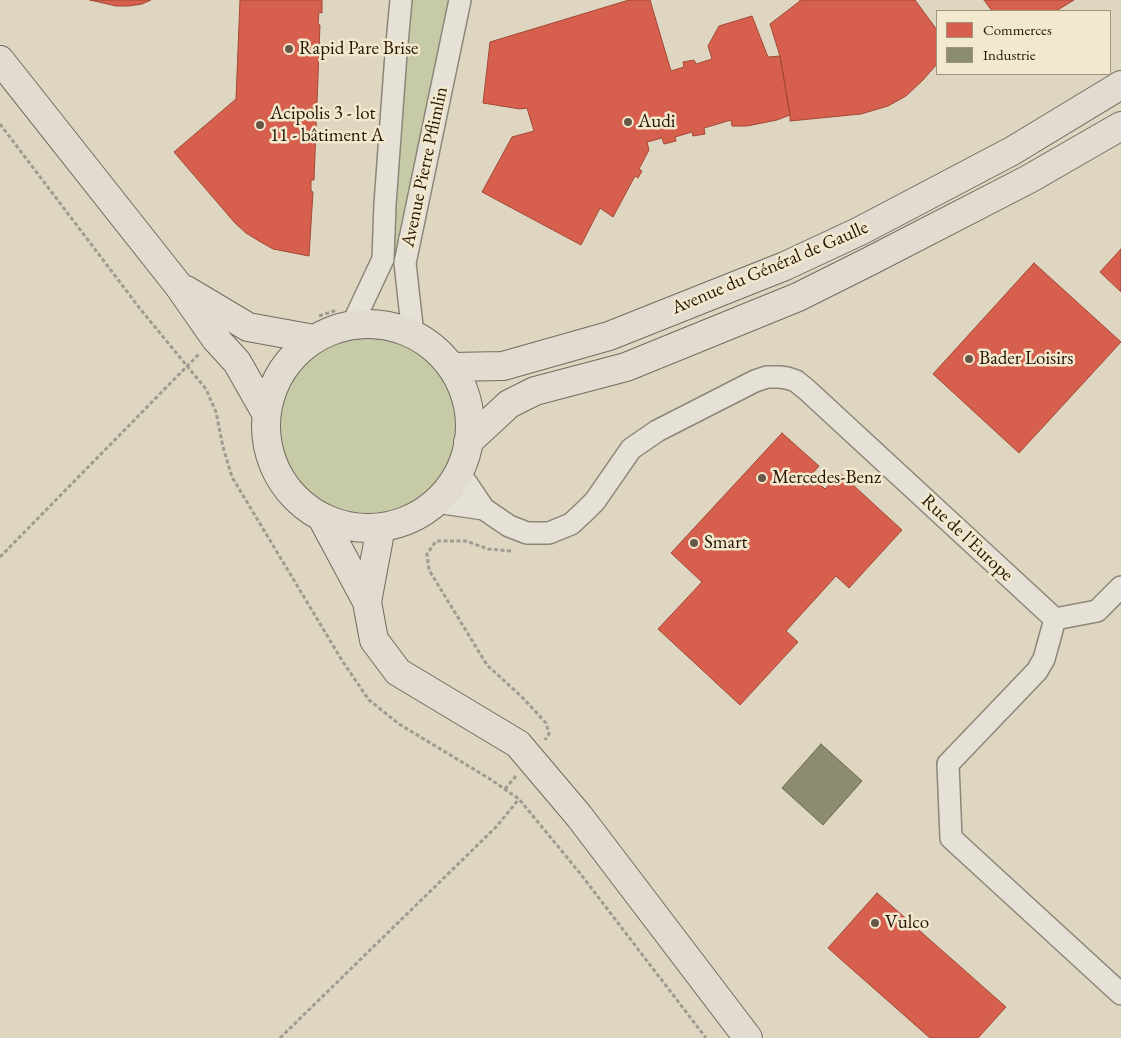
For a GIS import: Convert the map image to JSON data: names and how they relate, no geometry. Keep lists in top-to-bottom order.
{
  "streets": {
    "main road": ["Avenue du Général de Gaulle"],
    "street": ["Avenue Pierre Pflimlin", "Rue de l'Europe"]
  },
  "places": [
    "Rapid Pare Brise",
    "Audi",
    "Acipolis 3 - lot 11 - bâtiment A",
    "Bader Loisirs",
    "Mercedes-Benz",
    "Smart",
    "Vulco"
  ],
  "legend": ["Commerces", "Industrie"]
}
